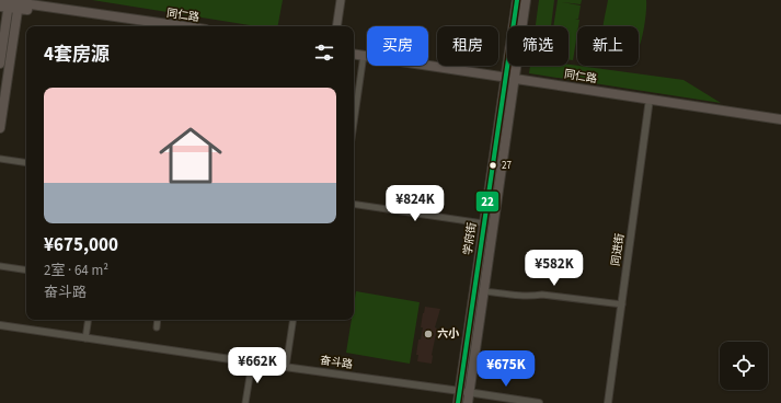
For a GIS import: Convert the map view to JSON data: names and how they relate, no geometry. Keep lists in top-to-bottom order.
{
  "streets": {
    "main road": ["同仁路", "学府街"],
    "street": ["同进街", "奋斗路"]
  },
  "crossings": [
    ["同仁路", "学府街"],
    ["同仁路", "同进街"],
    ["学府街", "奋斗路"]
  ],
  "places": ["27", "六小"],
  "lines": ["transit line 22"],
  "page": {
    "chip": [
      "买房",
      "租房",
      "筛选",
      "新上"
    ],
    "heading": "4套房源",
    "list": [
      {
        "name": "¥675,000",
        "note": "2室 · 64 m² · 奋斗路"
      }
    ],
    "price": [
      "¥824K",
      "¥582K",
      "¥662K",
      "¥675K"
    ]
  }
}
